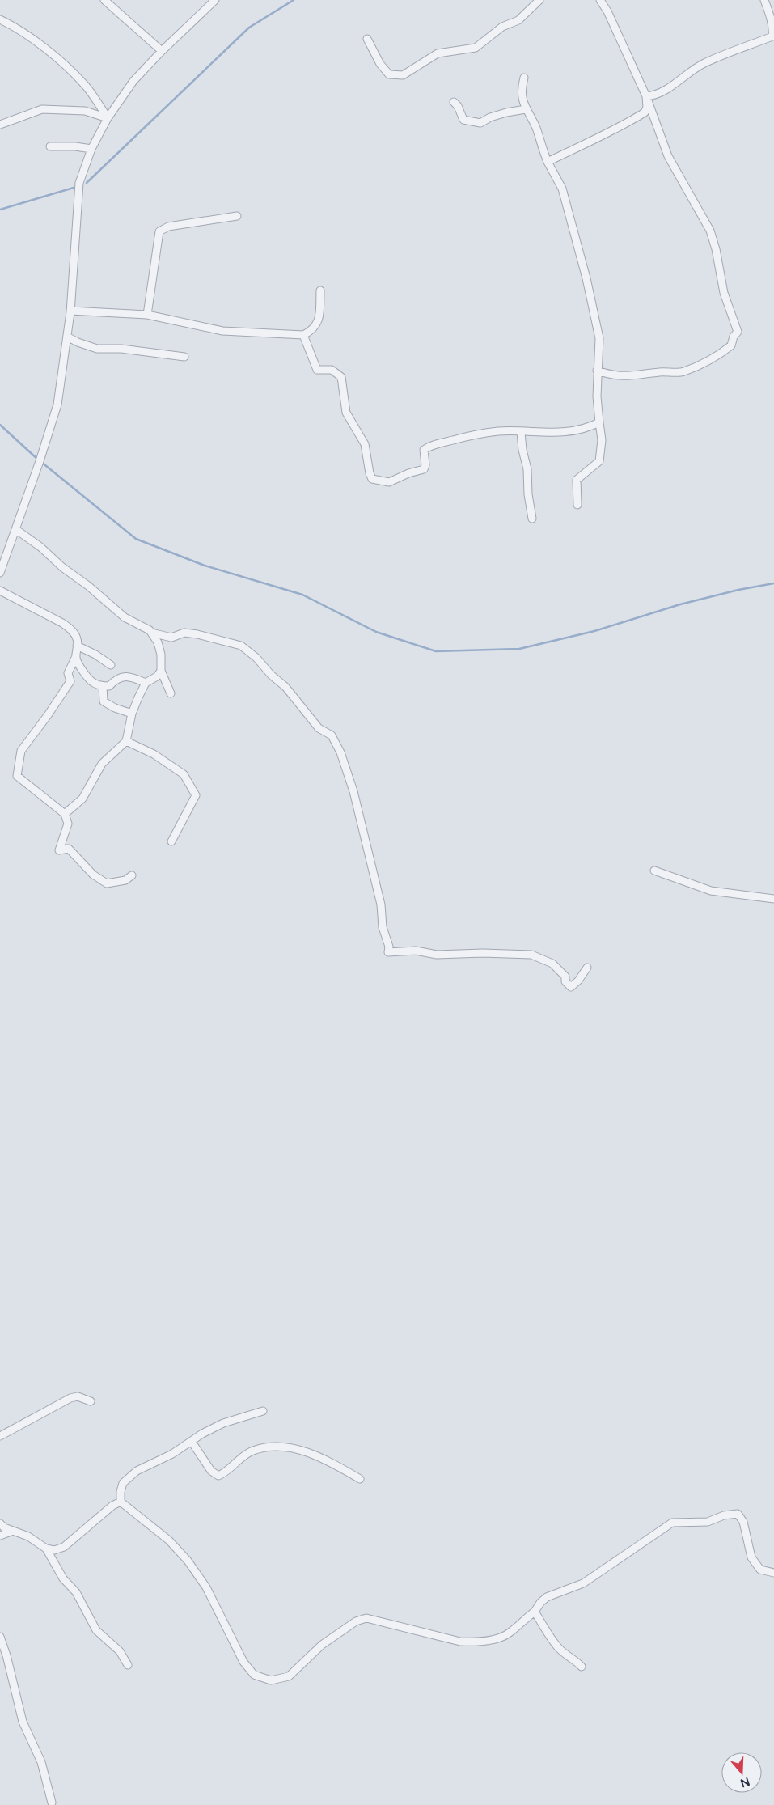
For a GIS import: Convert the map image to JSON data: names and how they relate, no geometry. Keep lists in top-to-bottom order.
{
  "north": "bottom"
}
